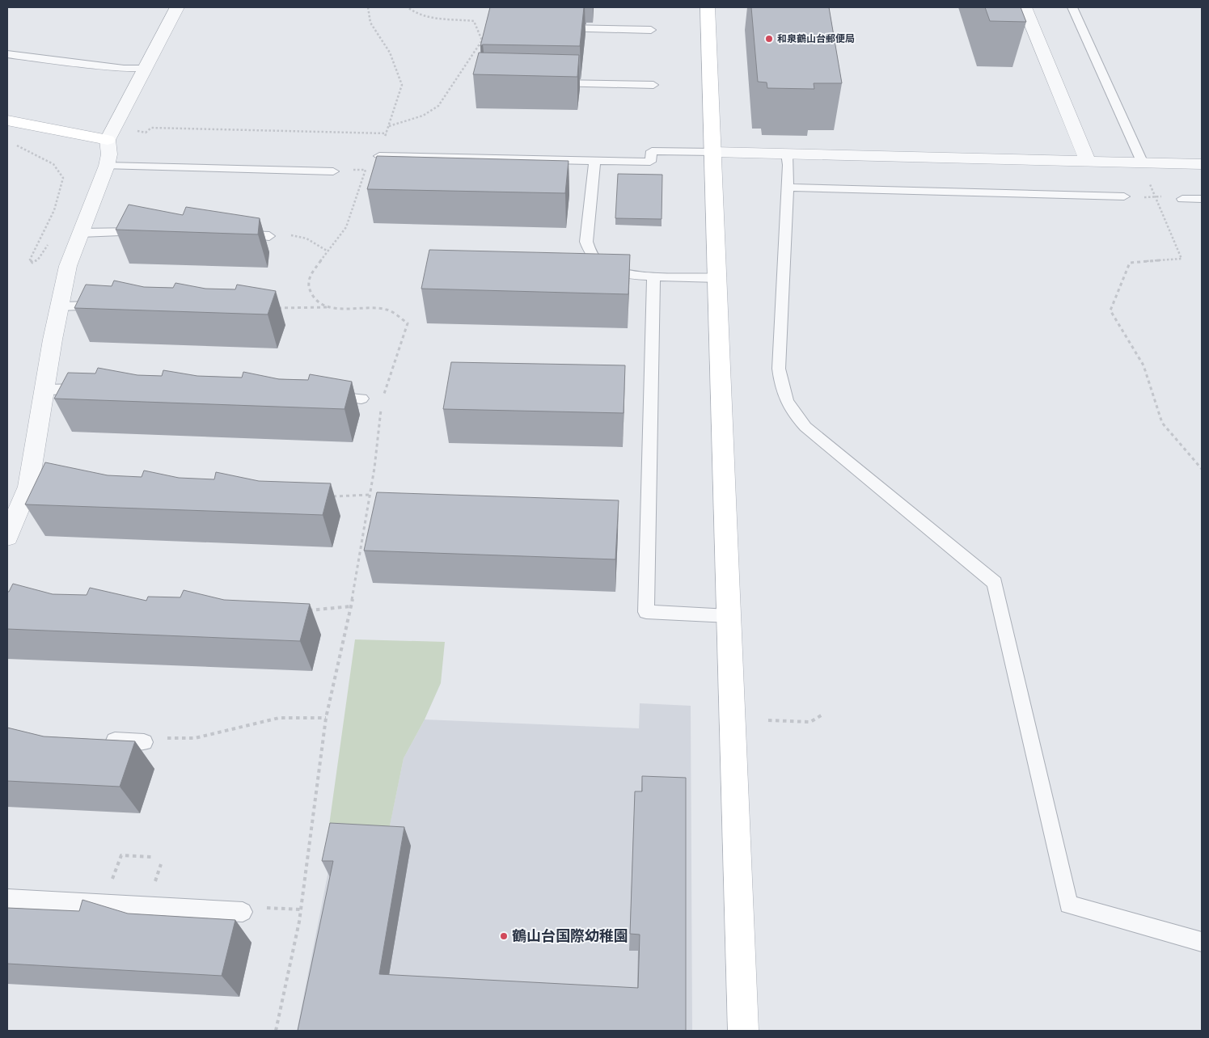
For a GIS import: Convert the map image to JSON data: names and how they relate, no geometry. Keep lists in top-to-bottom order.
{
  "places": ["和泉鶴山台郵便局", "鶴山台国際幼稚園"]
}
